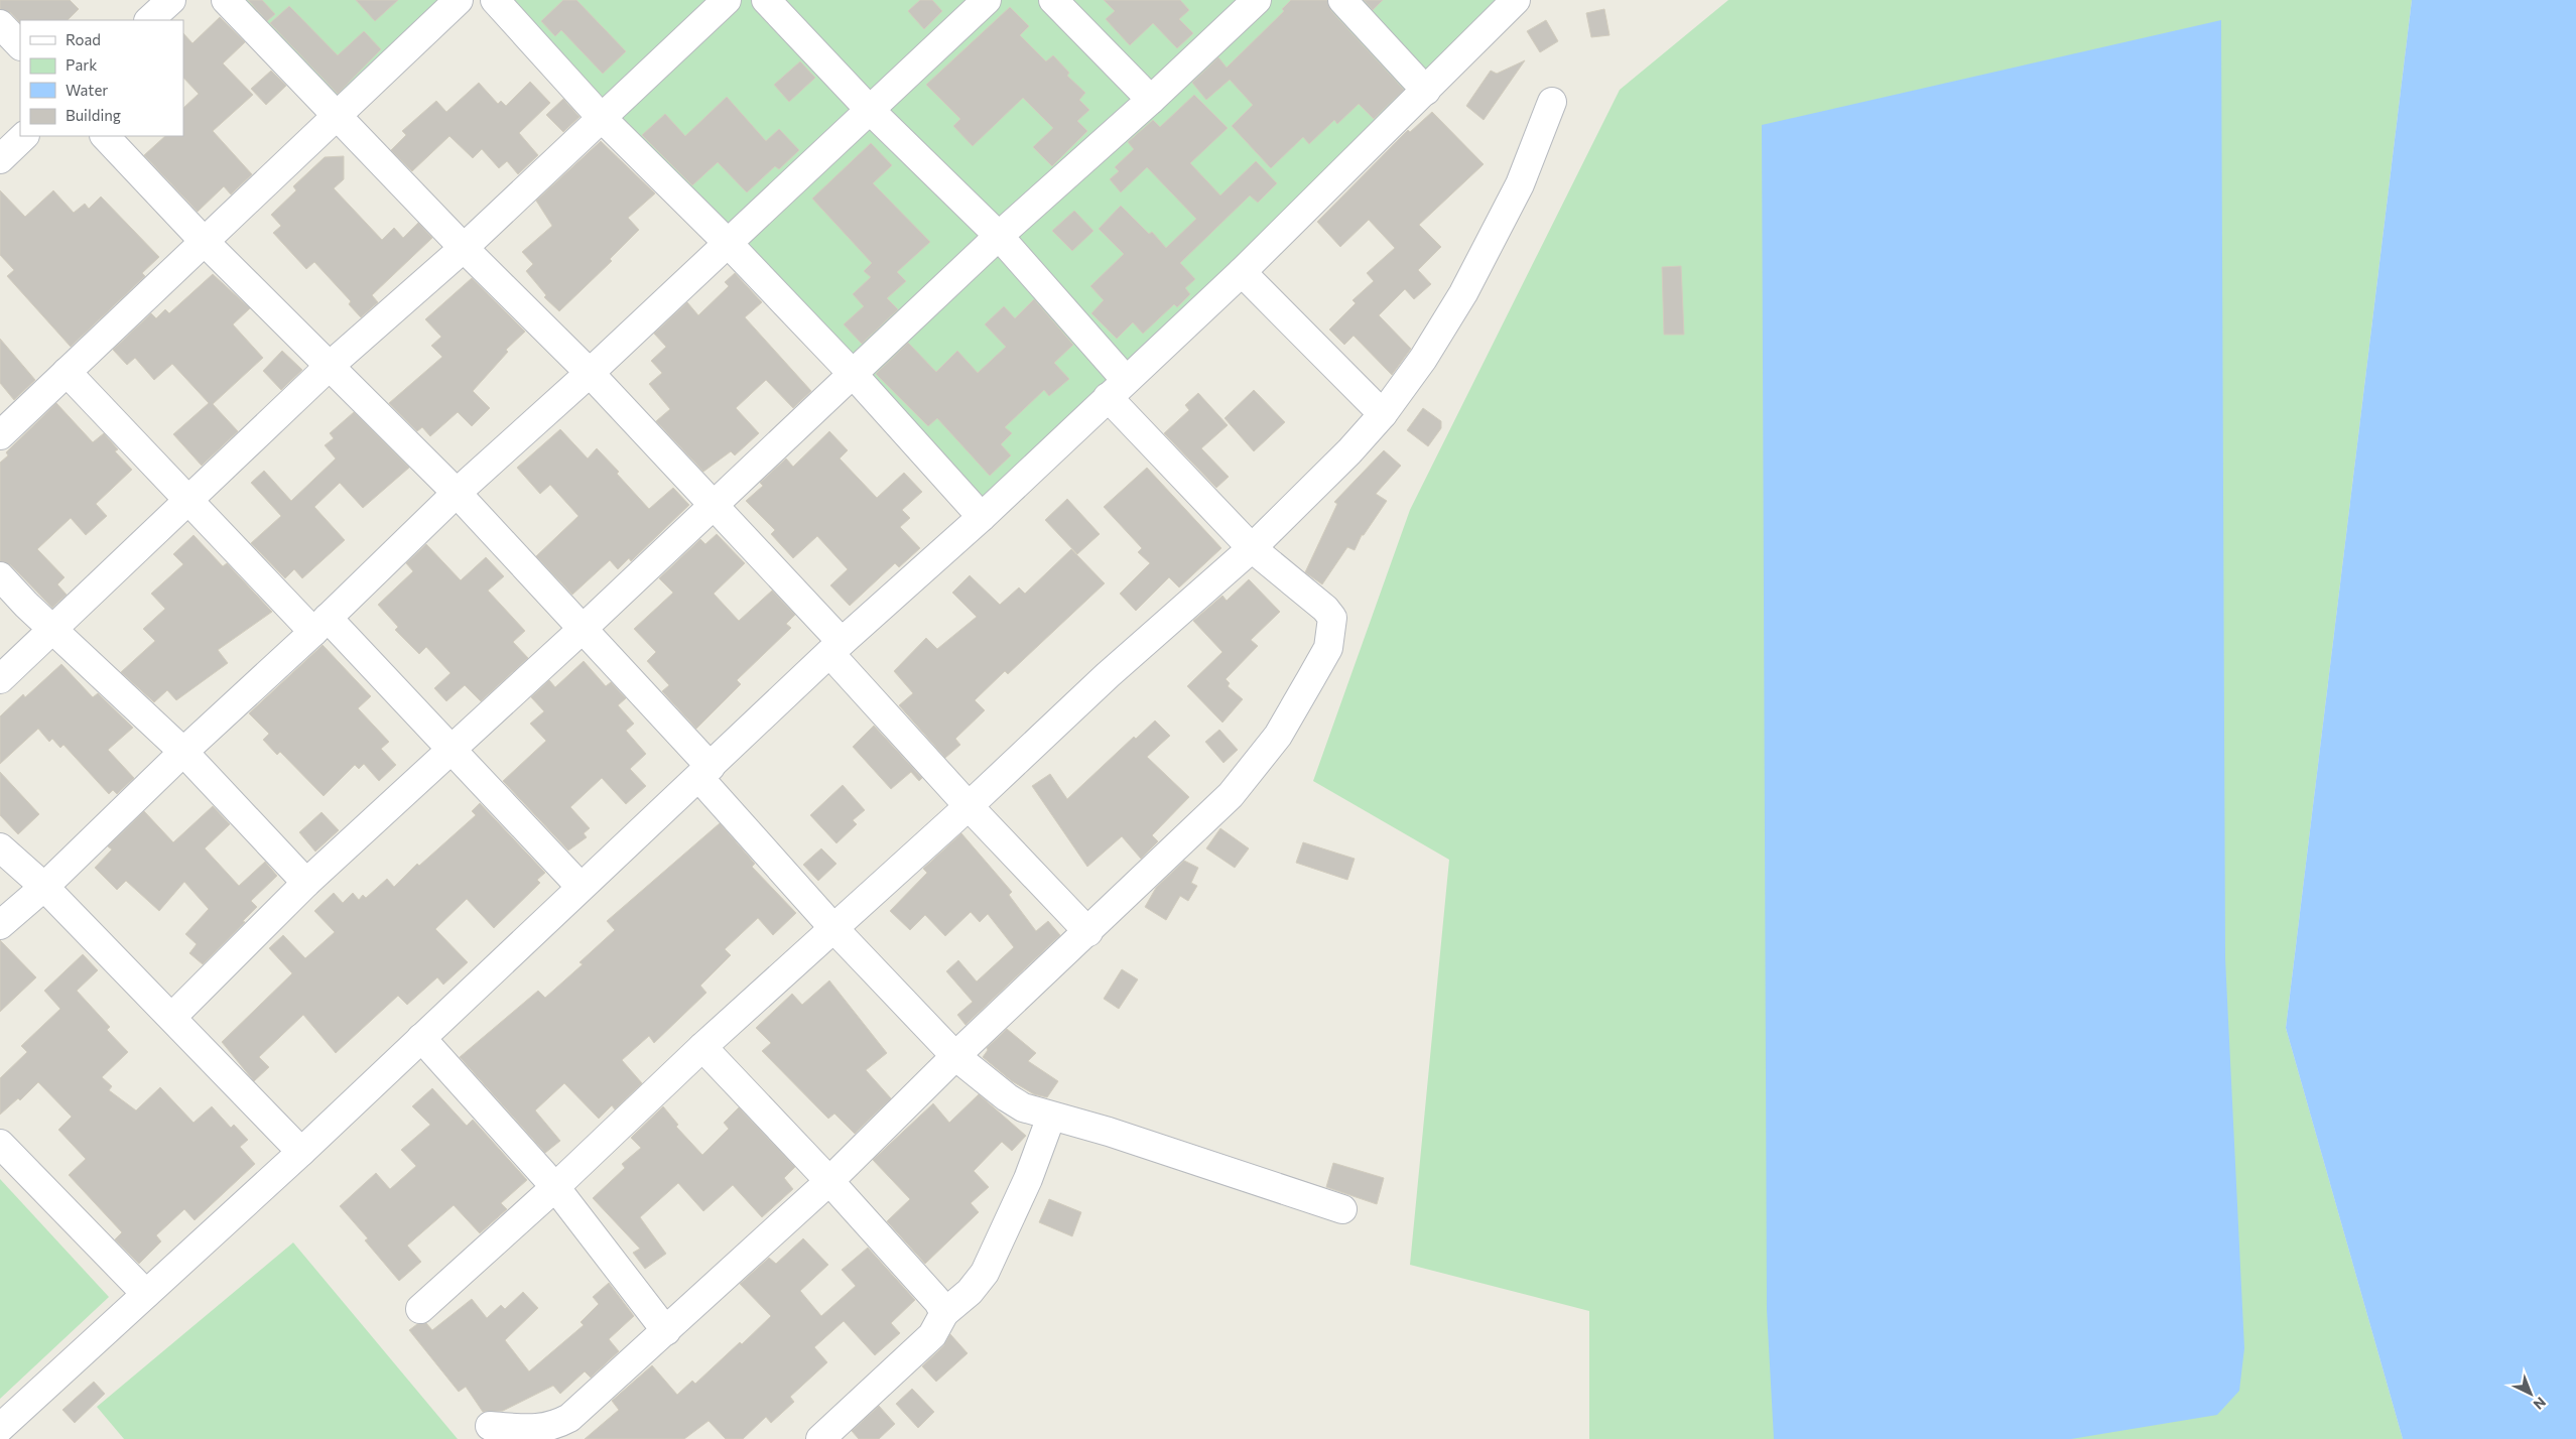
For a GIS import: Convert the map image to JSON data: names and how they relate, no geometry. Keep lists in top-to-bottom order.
{
  "legend": [
    "Road",
    "Park",
    "Water",
    "Building"
  ],
  "north": "bottom right"
}
